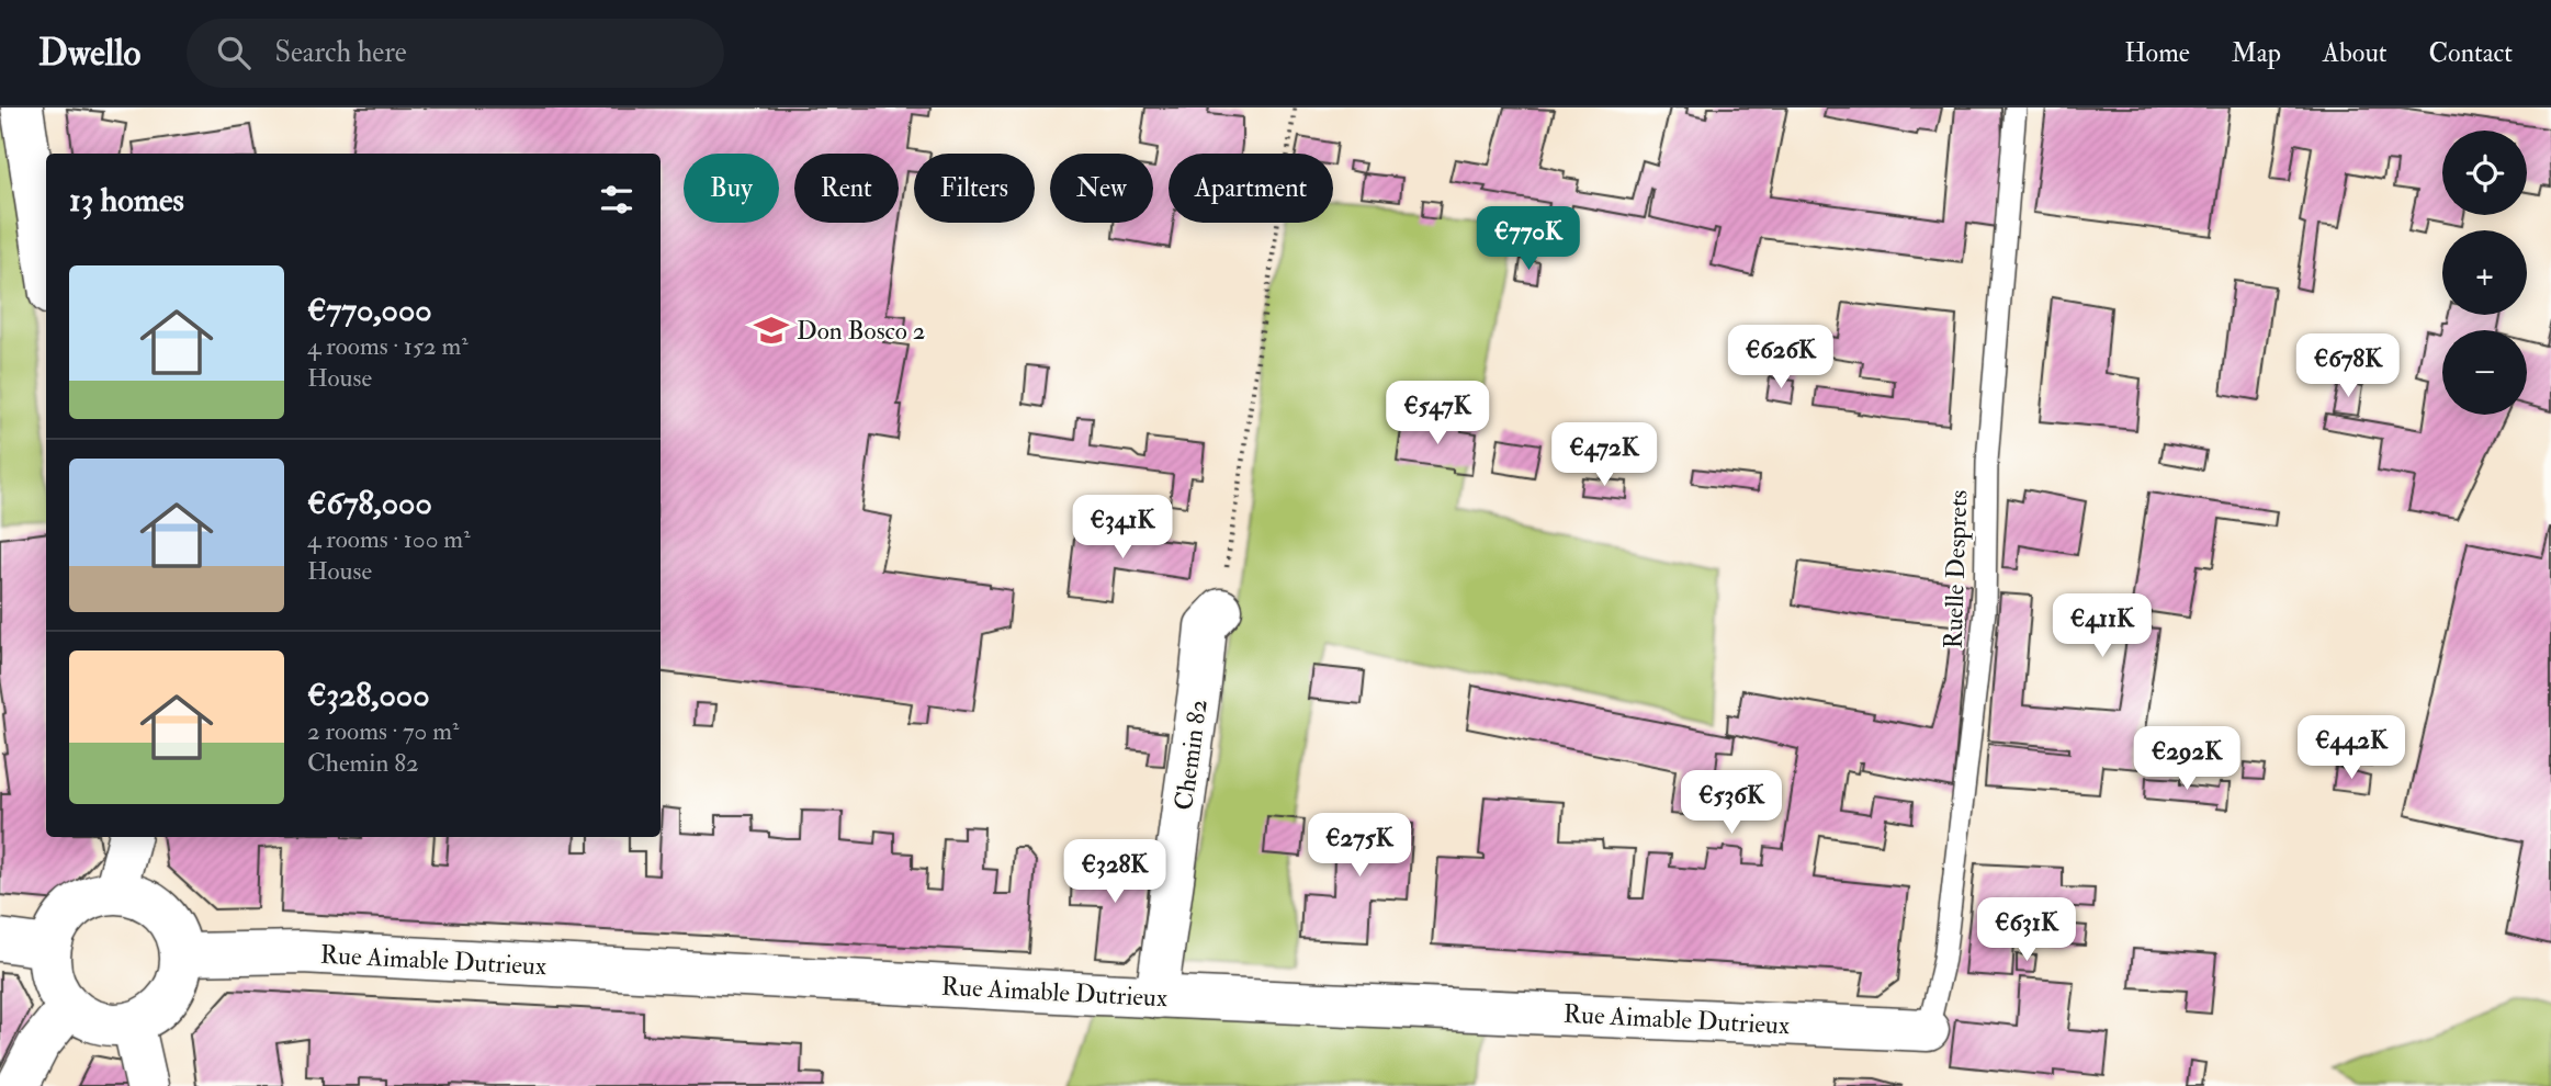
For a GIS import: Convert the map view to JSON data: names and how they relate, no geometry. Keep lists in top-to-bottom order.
{
  "streets": {
    "street": ["Chemin 82", "Rue Aimable Dutrieux"],
    "lane": ["Ruelle Desprets"]
  },
  "crossings": [
    ["Ruelle Desprets", "Rue Aimable Dutrieux"],
    ["Chemin 82", "Rue Aimable Dutrieux"]
  ],
  "places": {
    "school or university": ["Don Bosco 2"]
  },
  "page": {
    "header": "Dwello",
    "search": "Search here",
    "nav": [
      "Home",
      "Map",
      "About",
      "Contact"
    ],
    "map_buttons": ["+", "−"],
    "chip": [
      "Buy",
      "Rent",
      "Filters",
      "New",
      "Apartment"
    ],
    "heading": "13 homes",
    "price": [
      "€770K",
      "€626K",
      "€678K",
      "€547K",
      "€472K",
      "€341K",
      "€411K",
      "€442K",
      "€292K",
      "€536K",
      "€275K",
      "€328K",
      "€631K"
    ],
    "list": [
      {
        "name": "€770,000",
        "note": "4 rooms · 152 m² · House"
      },
      {
        "name": "€678,000",
        "note": "4 rooms · 100 m² · House"
      },
      {
        "name": "€328,000",
        "note": "2 rooms · 70 m² · Chemin 82"
      }
    ]
  }
}
